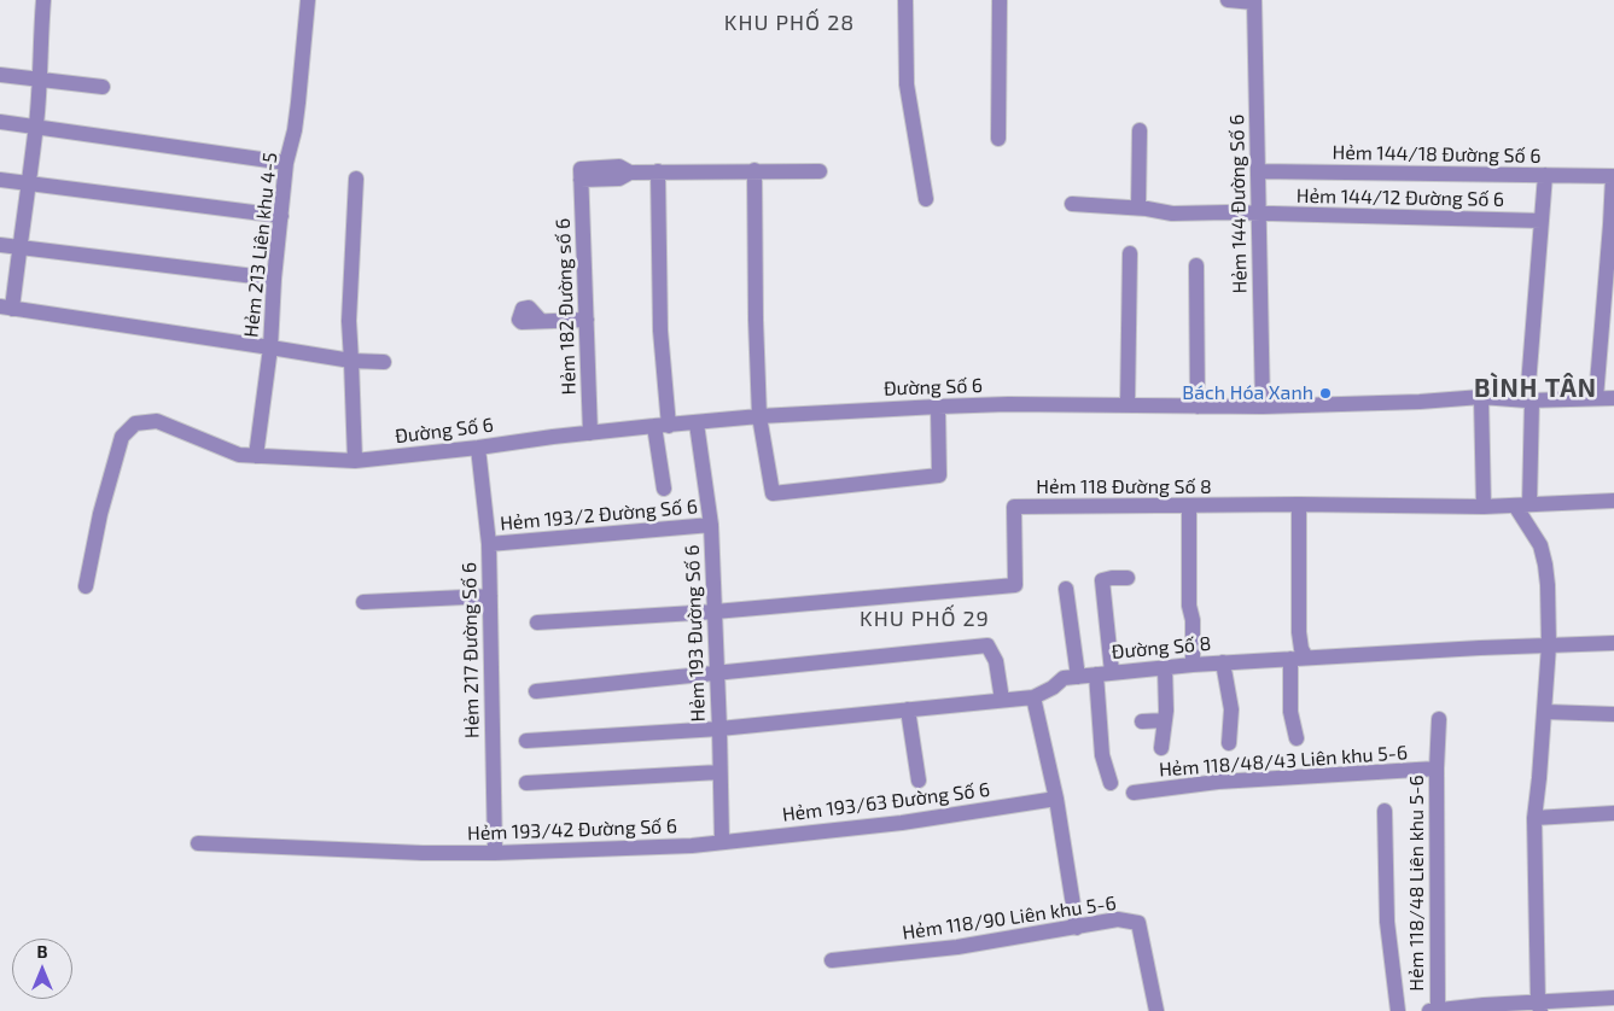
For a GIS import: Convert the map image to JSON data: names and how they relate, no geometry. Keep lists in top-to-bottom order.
{
  "streets": {
    "street": [
      "Hẻm 144/18 Đường Số 6",
      "Hẻm 144/12 Đường Số 6",
      "Hẻm 144 Đường Số 6",
      "Hẻm 213 Liên khu 4-5",
      "Hẻm 182 Đường số 6",
      "Đường Số 6",
      "Hẻm 118 Đường Số 8",
      "Hẻm 193/2 Đường Số 6",
      "Hẻm 193 Đường Số 6",
      "Đường Số 8",
      "Hẻm 217 Đường Số 6",
      "Hẻm 118/48/43 Liên khu 5-6",
      "Hẻm 193/63 Đường Số 6",
      "Hẻm 193/42 Đường Số 6",
      "Hẻm 118/48 Liên khu 5-6",
      "Hẻm 118/90 Liên khu 5-6"
    ]
  },
  "crossings": [
    ["Hẻm 144/18 Đường Số 6", "Hẻm 144 Đường Số 6"],
    ["Hẻm 144/12 Đường Số 6", "Hẻm 144 Đường Số 6"],
    ["Hẻm 144 Đường Số 6", "Đường Số 6"],
    ["Hẻm 213 Liên khu 4-5", "Đường Số 6"],
    ["Hẻm 182 Đường số 6", "Đường Số 6"],
    ["Đường Số 6", "Hẻm 193 Đường Số 6"],
    ["Đường Số 6", "Hẻm 217 Đường Số 6"],
    ["Hẻm 118 Đường Số 8", "Hẻm 193 Đường Số 6"],
    ["Hẻm 193/2 Đường Số 6", "Hẻm 193 Đường Số 6"],
    ["Hẻm 193/2 Đường Số 6", "Hẻm 217 Đường Số 6"],
    ["Hẻm 193 Đường Số 6", "Đường Số 8"],
    ["Hẻm 193 Đường Số 6", "Hẻm 193/63 Đường Số 6"],
    ["Hẻm 193 Đường Số 6", "Hẻm 193/42 Đường Số 6"],
    ["Hẻm 217 Đường Số 6", "Hẻm 193/42 Đường Số 6"],
    ["Hẻm 118/48/43 Liên khu 5-6", "Hẻm 118/48 Liên khu 5-6"],
    ["Hẻm 193/63 Đường Số 6", "Hẻm 193/42 Đường Số 6"]
  ],
  "districts": ["KHU PHỐ 28", "BÌNH TÂN", "KHU PHỐ 29"],
  "places": ["Bách Hóa Xanh"],
  "north": "top"
}
